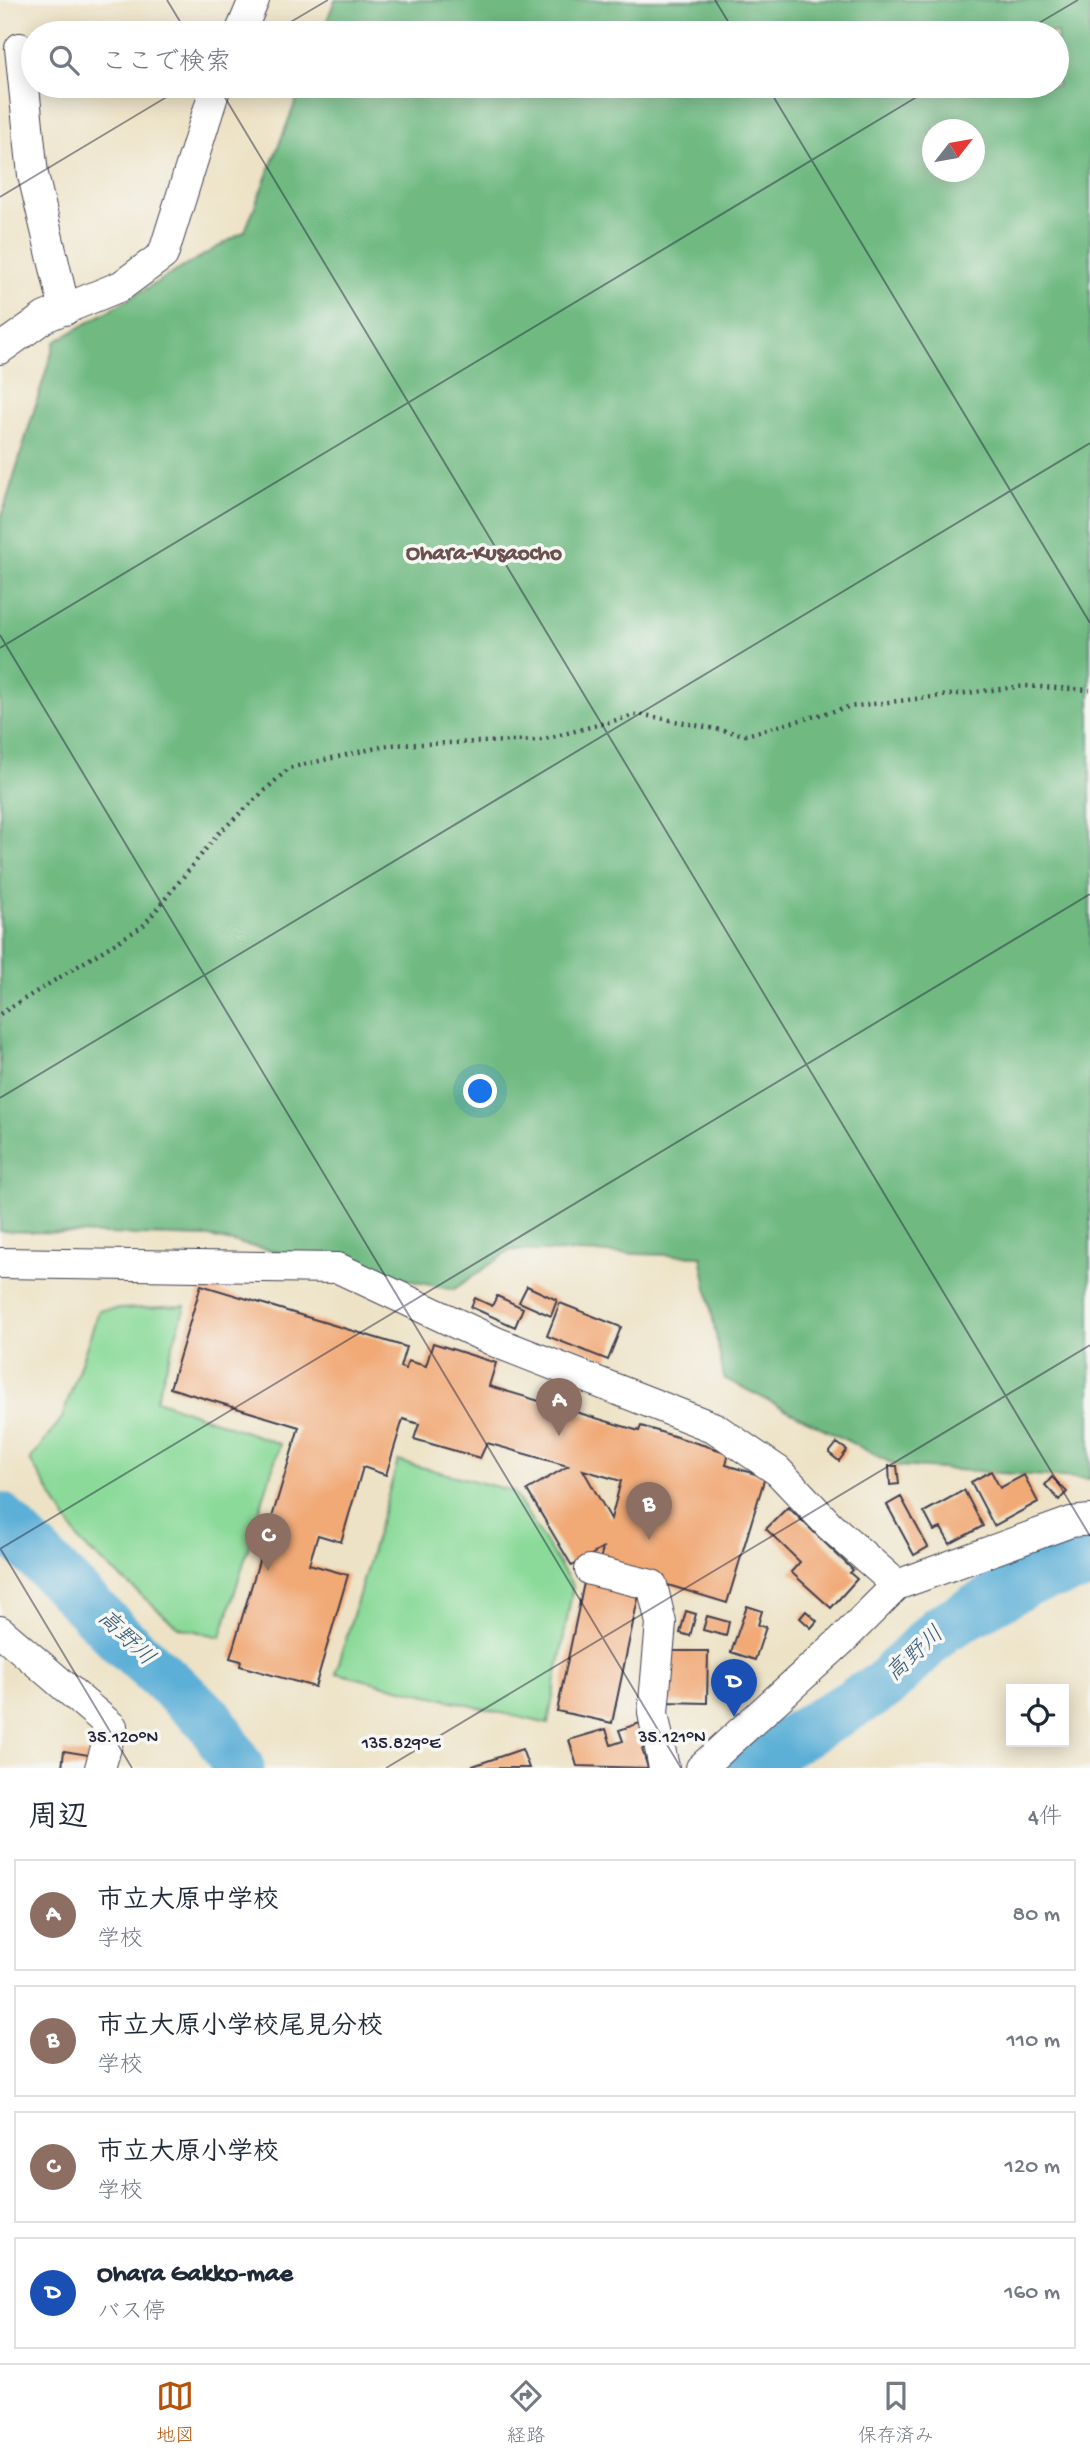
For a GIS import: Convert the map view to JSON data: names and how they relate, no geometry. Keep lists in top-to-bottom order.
{
  "districts": ["Ohara-Kusaocho"],
  "water": ["高野川"],
  "north": "top right",
  "page": {
    "search": "ここで検索",
    "pins": [
      "A",
      "B",
      "C",
      "D"
    ],
    "heading": ["周辺", "4件"],
    "list": [
      {
        "mark": "A",
        "name": "市立大原中学校",
        "note": "学校",
        "value": "80 m"
      },
      {
        "mark": "B",
        "name": "市立大原小学校尾見分校",
        "note": "学校",
        "value": "110 m"
      },
      {
        "mark": "C",
        "name": "市立大原小学校",
        "note": "学校",
        "value": "120 m"
      },
      {
        "mark": "D",
        "name": "Ohara Gakko-mae",
        "note": "バス停",
        "value": "160 m"
      }
    ],
    "nav": ["地図", "経路", "保存済み"]
  },
  "coordinates": ["35.120°N", "35.121°N", "135.829°E"]
}
